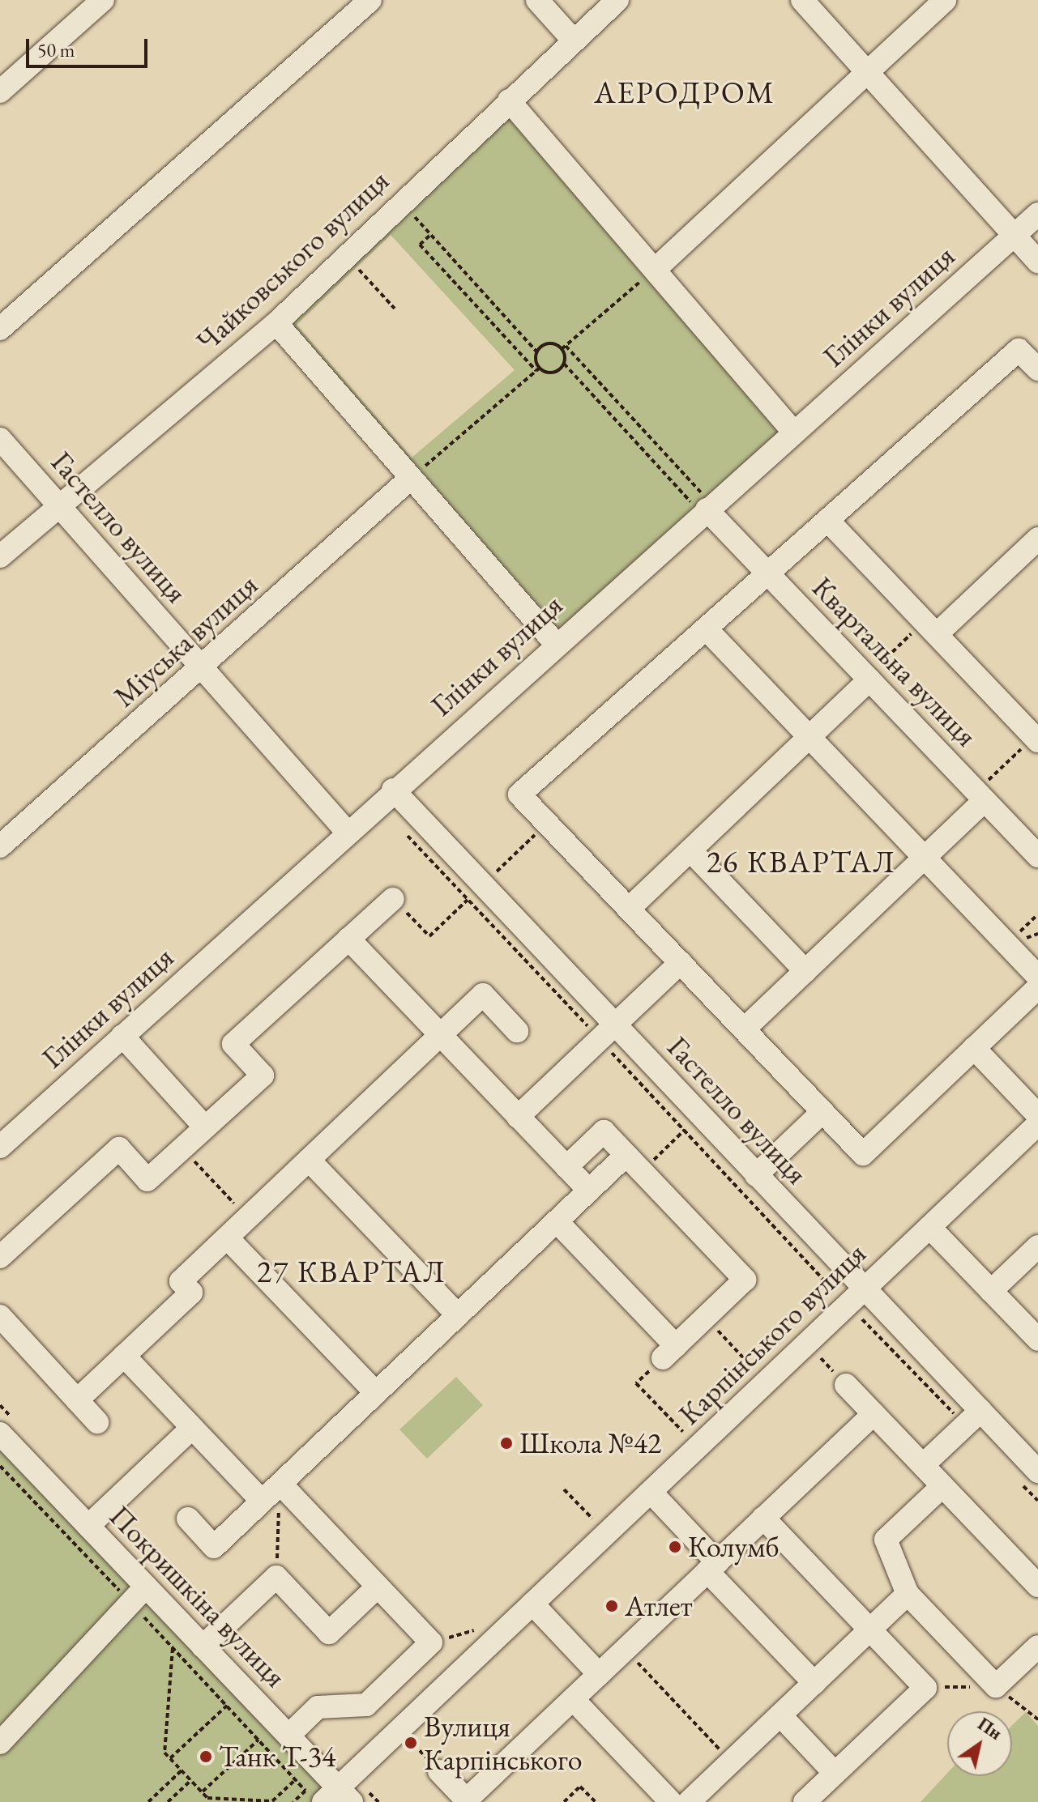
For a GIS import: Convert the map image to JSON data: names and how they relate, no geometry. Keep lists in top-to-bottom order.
{
  "streets": {
    "street": [
      "Чайковського вулиця",
      "Глінки вулиця",
      "Гастелло вулиця",
      "Міуська вулиця",
      "Квартальна вулиця",
      "Карпінського вулиця",
      "Покришкіна вулиця"
    ]
  },
  "crossings": [
    ["Чайковського вулиця", "Гастелло вулиця"],
    ["Глінки вулиця", "Гастелло вулиця"],
    ["Глінки вулиця", "Квартальна вулиця"],
    ["Гастелло вулиця", "Міуська вулиця"],
    ["Гастелло вулиця", "Карпінського вулиця"],
    ["Карпінського вулиця", "Покришкіна вулиця"]
  ],
  "districts": ["АЕРОДРОМ", "26 КВАРТАЛ", "27 КВАРТАЛ"],
  "places": [
    "Школа №42",
    "Колумб",
    "Атлет",
    "Вулиця Карпінського",
    "Танк Т-34"
  ],
  "scale_bar": "50 m",
  "north": "top right"
}
